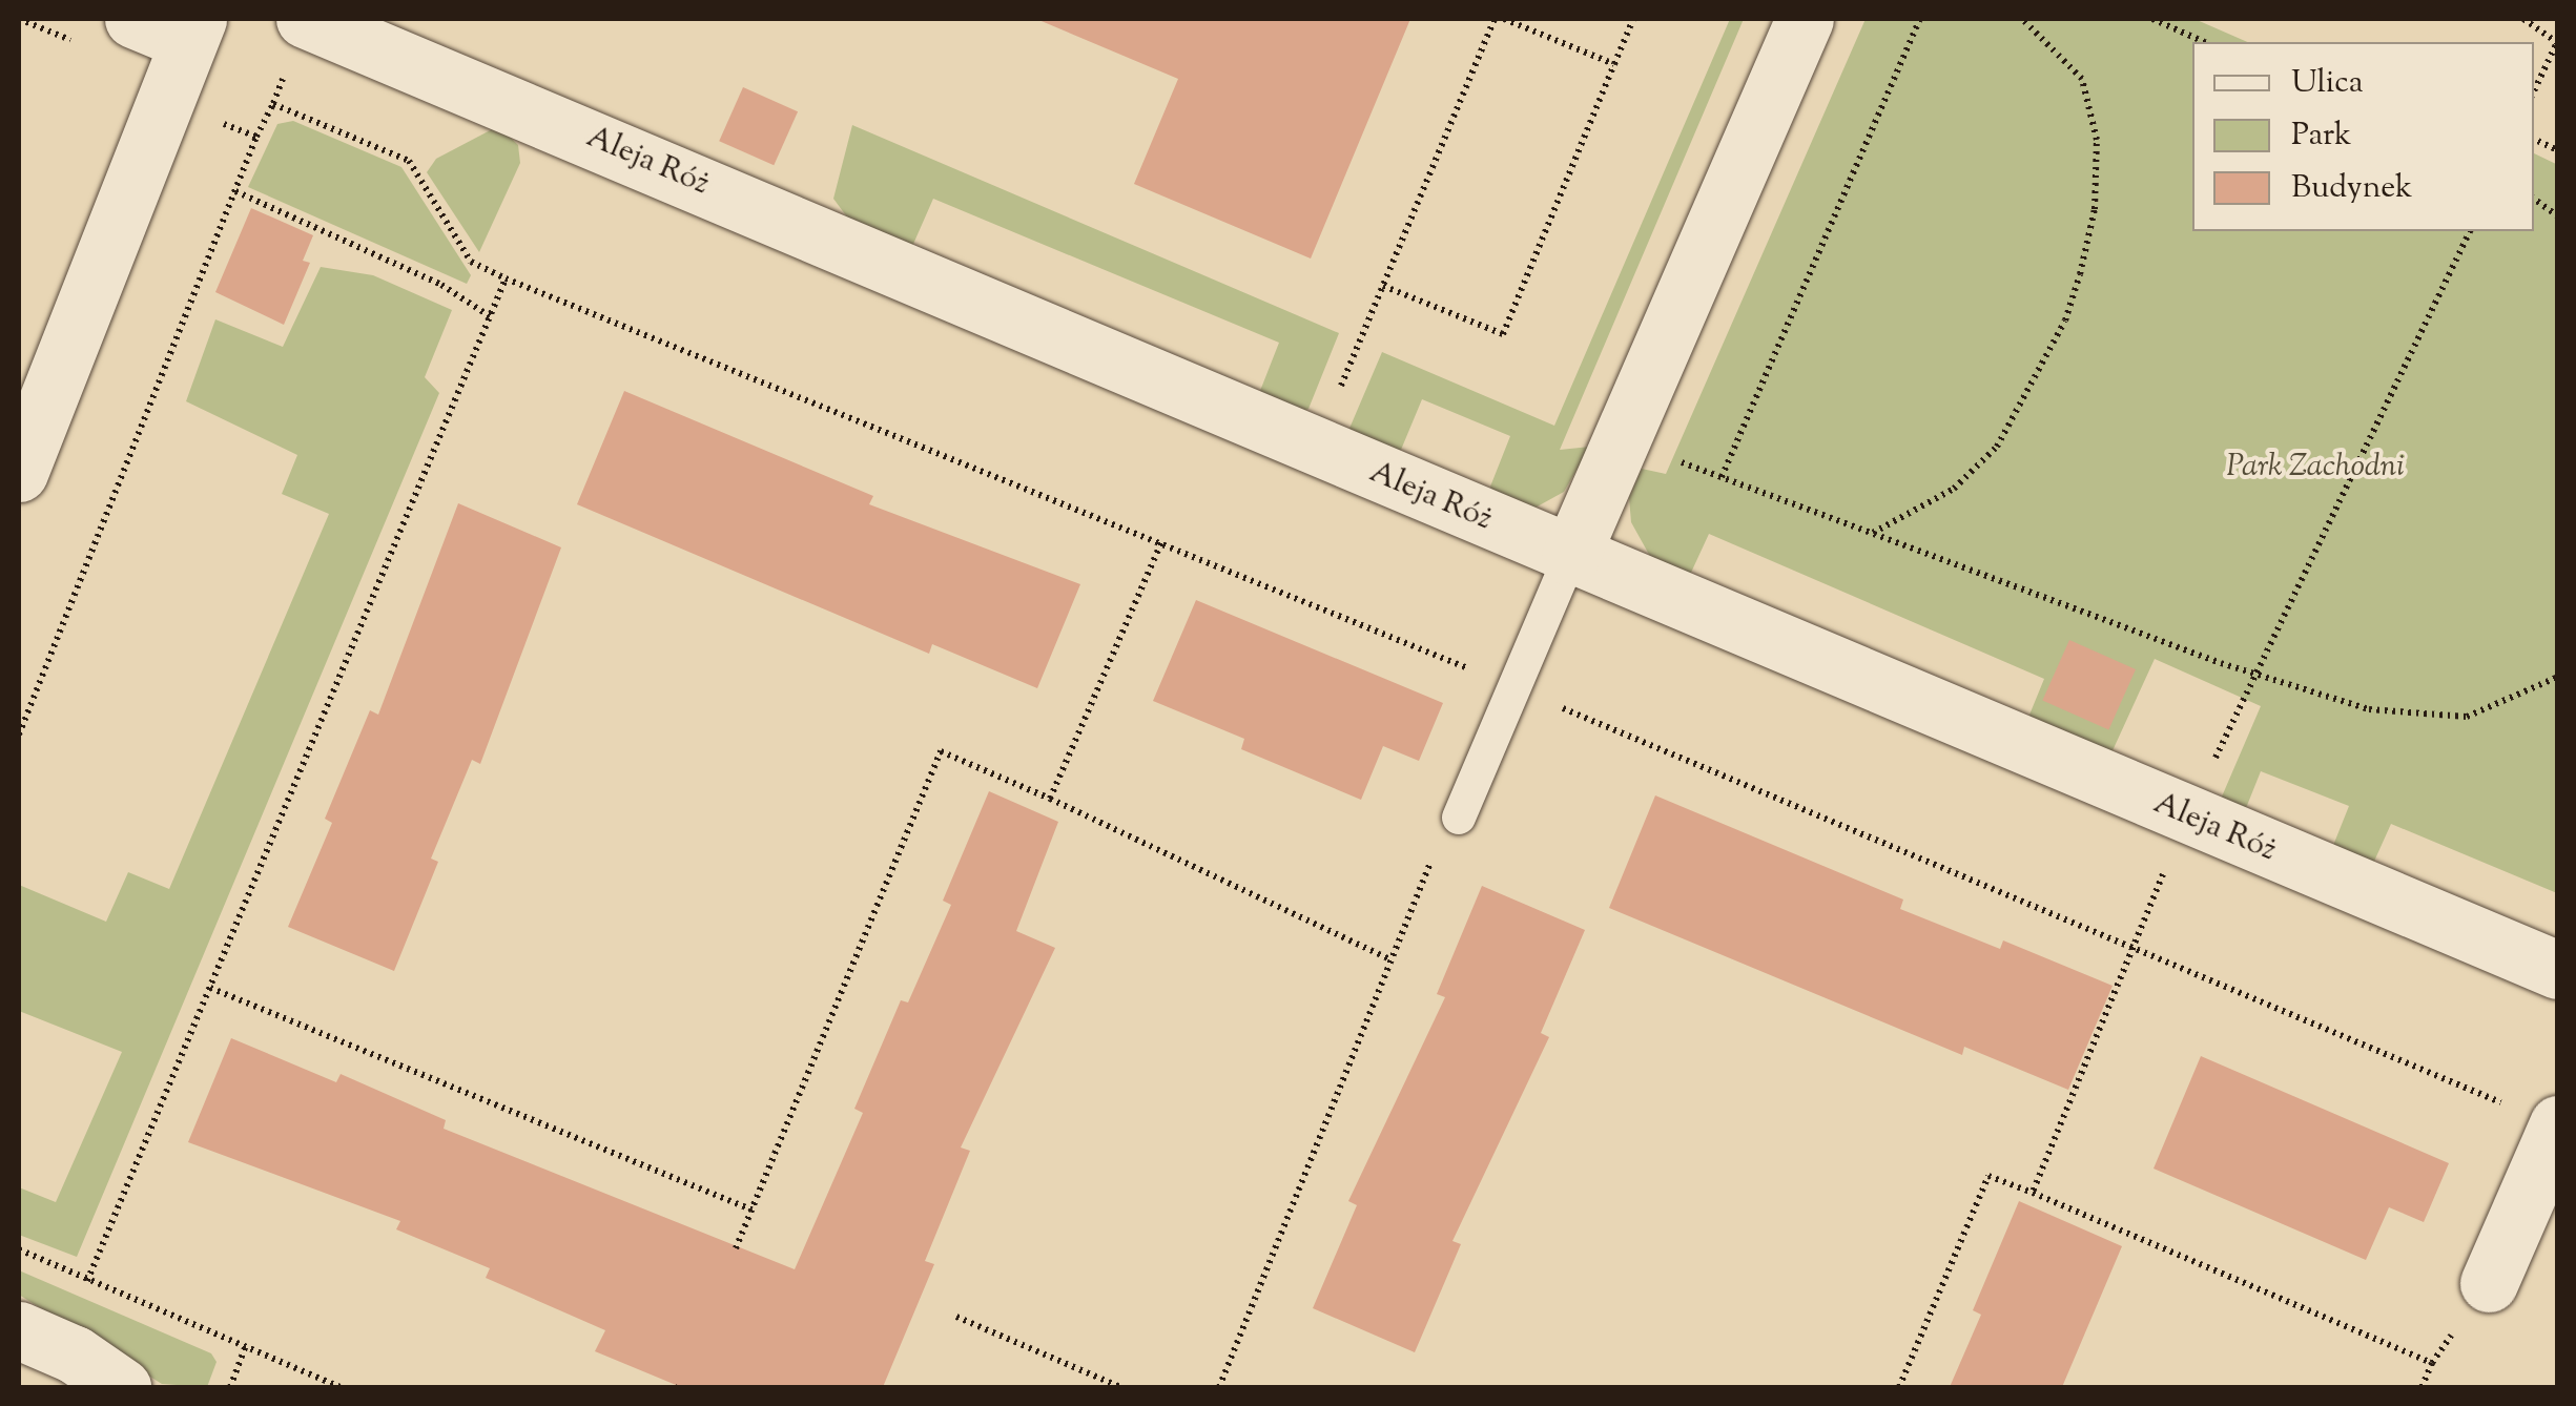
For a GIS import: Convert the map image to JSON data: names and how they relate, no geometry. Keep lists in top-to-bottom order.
{
  "streets": {
    "street": ["Aleja Róż"]
  },
  "parks": ["Park Zachodni"],
  "legend": ["Ulica", "Park", "Budynek"]
}
